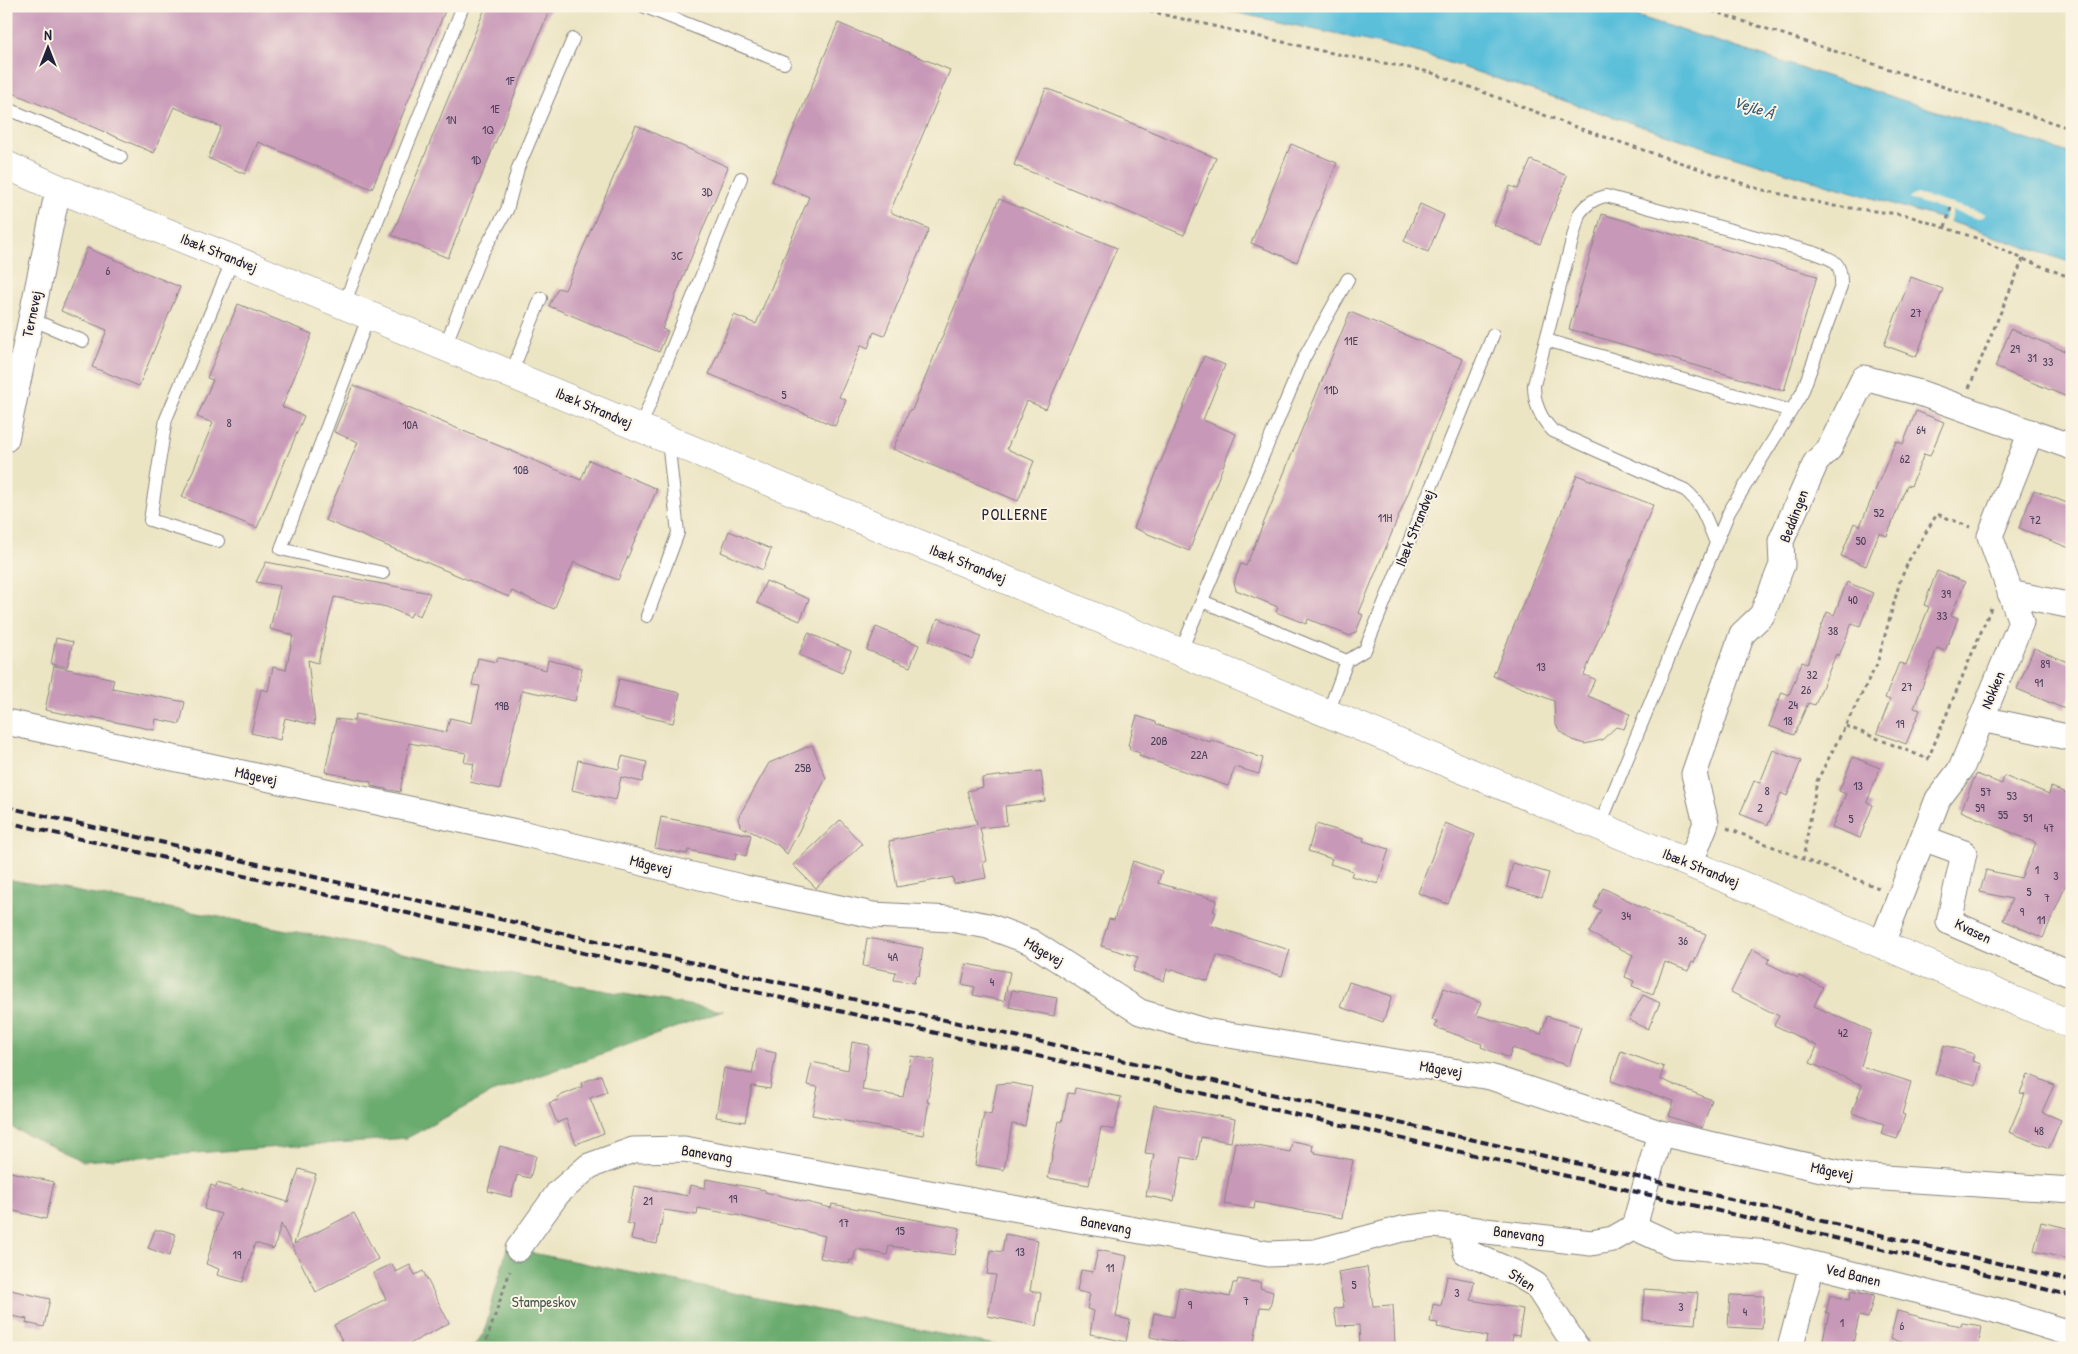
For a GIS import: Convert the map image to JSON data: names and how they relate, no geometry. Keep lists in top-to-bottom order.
{
  "streets": {
    "street": [
      "Ibæk Strandvej",
      "Ternevej",
      "Beddingen",
      "Nokken",
      "Mågevej",
      "Kvasen",
      "Banevang",
      "Ved Banen",
      "Stien"
    ]
  },
  "crossings": [
    ["Ibæk Strandvej", "Ternevej"],
    ["Ibæk Strandvej", "Nokken"],
    ["Nokken", "Kvasen"],
    ["Banevang", "Ved Banen"],
    ["Banevang", "Stien"]
  ],
  "districts": ["POLLERNE"],
  "water": ["Vejle Å"],
  "parks": ["Stampeskov"],
  "house_numbers": [
    "1F",
    "1E",
    "1N",
    "1Q",
    "1D",
    "3D",
    "3C",
    "6",
    "27",
    "11E",
    "29",
    "31",
    "33",
    "11D",
    "5",
    "8",
    "10A",
    "64",
    "62",
    "10B",
    "52",
    "11H",
    "72",
    "50",
    "39",
    "40",
    "33",
    "38",
    "89",
    "13",
    "32",
    "91",
    "27",
    "26",
    "24",
    "19B",
    "18",
    "19",
    "20B",
    "22A",
    "25B",
    "13",
    "8",
    "57",
    "53",
    "2",
    "59",
    "55",
    "51",
    "5",
    "47",
    "1",
    "3",
    "5",
    "7",
    "9",
    "34",
    "11",
    "36",
    "4A",
    "4",
    "42",
    "48",
    "19",
    "21",
    "17",
    "15",
    "13",
    "19",
    "11",
    "5",
    "3",
    "7",
    "9",
    "3",
    "4",
    "1",
    "6"
  ],
  "north": "top"
}
